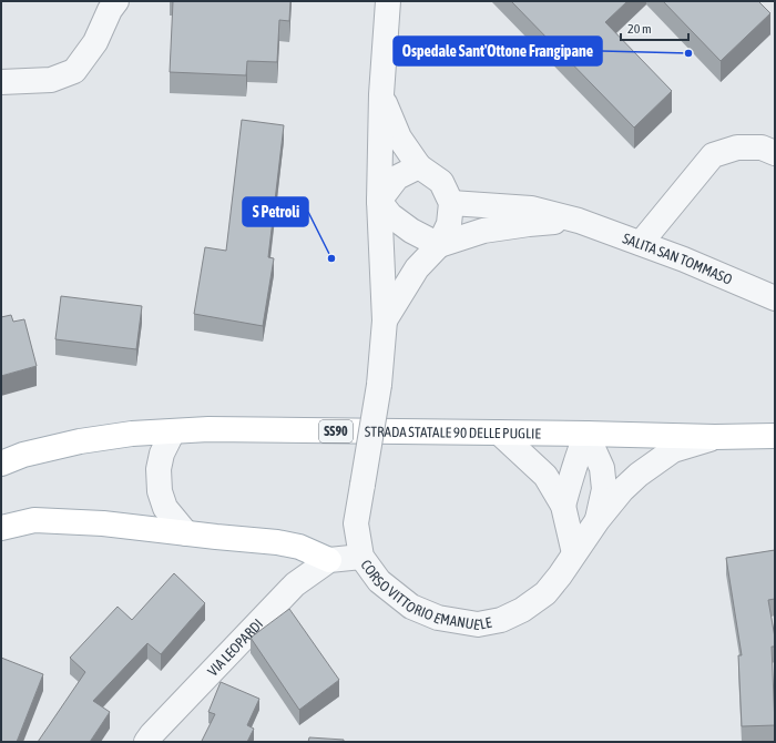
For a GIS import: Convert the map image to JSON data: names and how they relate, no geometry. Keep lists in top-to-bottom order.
{
  "streets": {
    "main road": ["SS90", "STRADA STATALE 90 DELLE PUGLIE"],
    "street": ["SALITA SAN TOMMASO", "CORSO VITTORIO EMANUELE", "VIA LEOPARDI"]
  },
  "crossings": [
    ["SALITA SAN TOMMASO", "CORSO VITTORIO EMANUELE"],
    ["STRADA STATALE 90 DELLE PUGLIE", "CORSO VITTORIO EMANUELE"]
  ],
  "places": ["Ospedale Sant'Ottone Frangipane", "S Petroli"],
  "scale_bar": "20 m"
}
